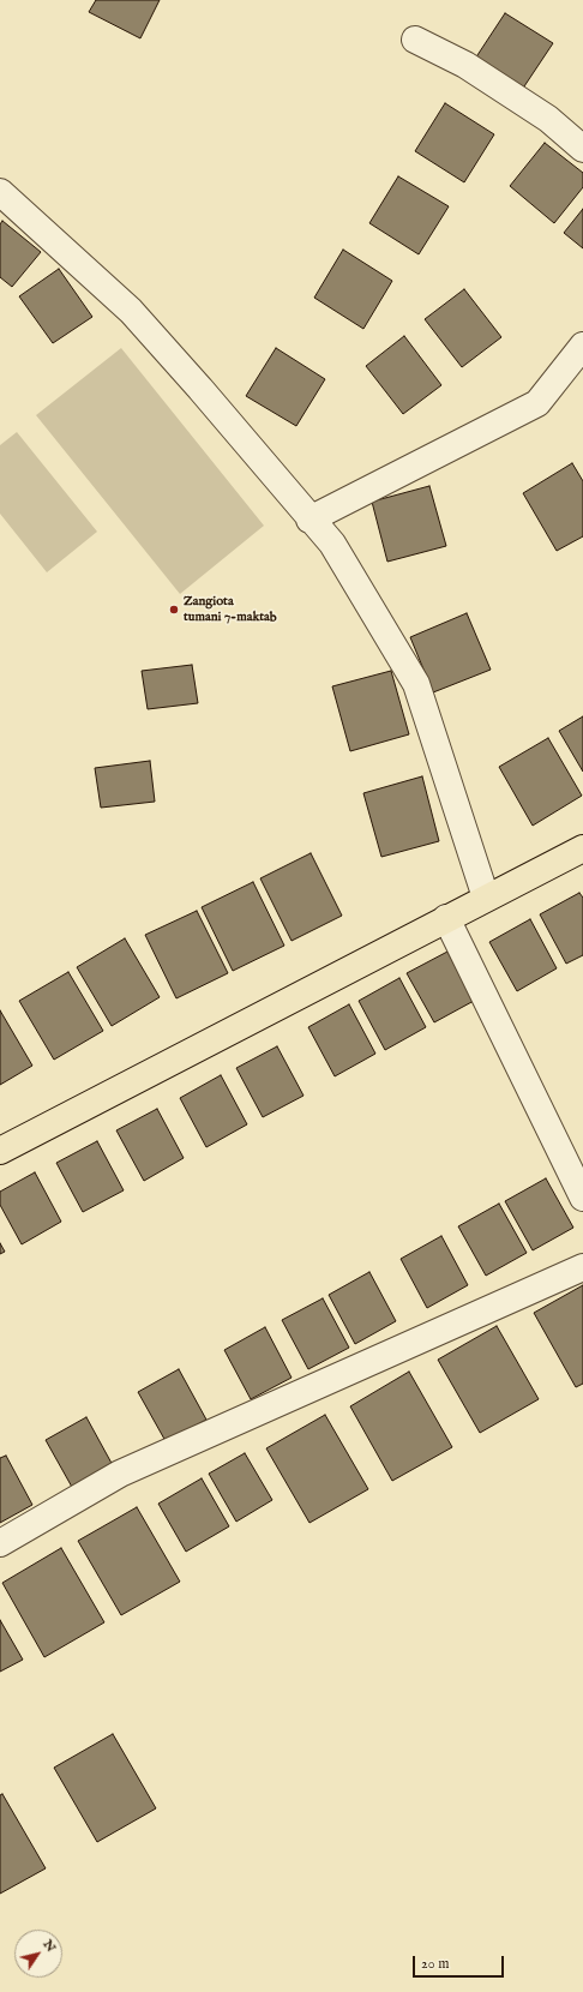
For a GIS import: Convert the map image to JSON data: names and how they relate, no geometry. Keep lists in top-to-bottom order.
{
  "places": ["Zangiota tumani 7-maktab"],
  "scale_bar": "20 m",
  "north": "top right"
}
